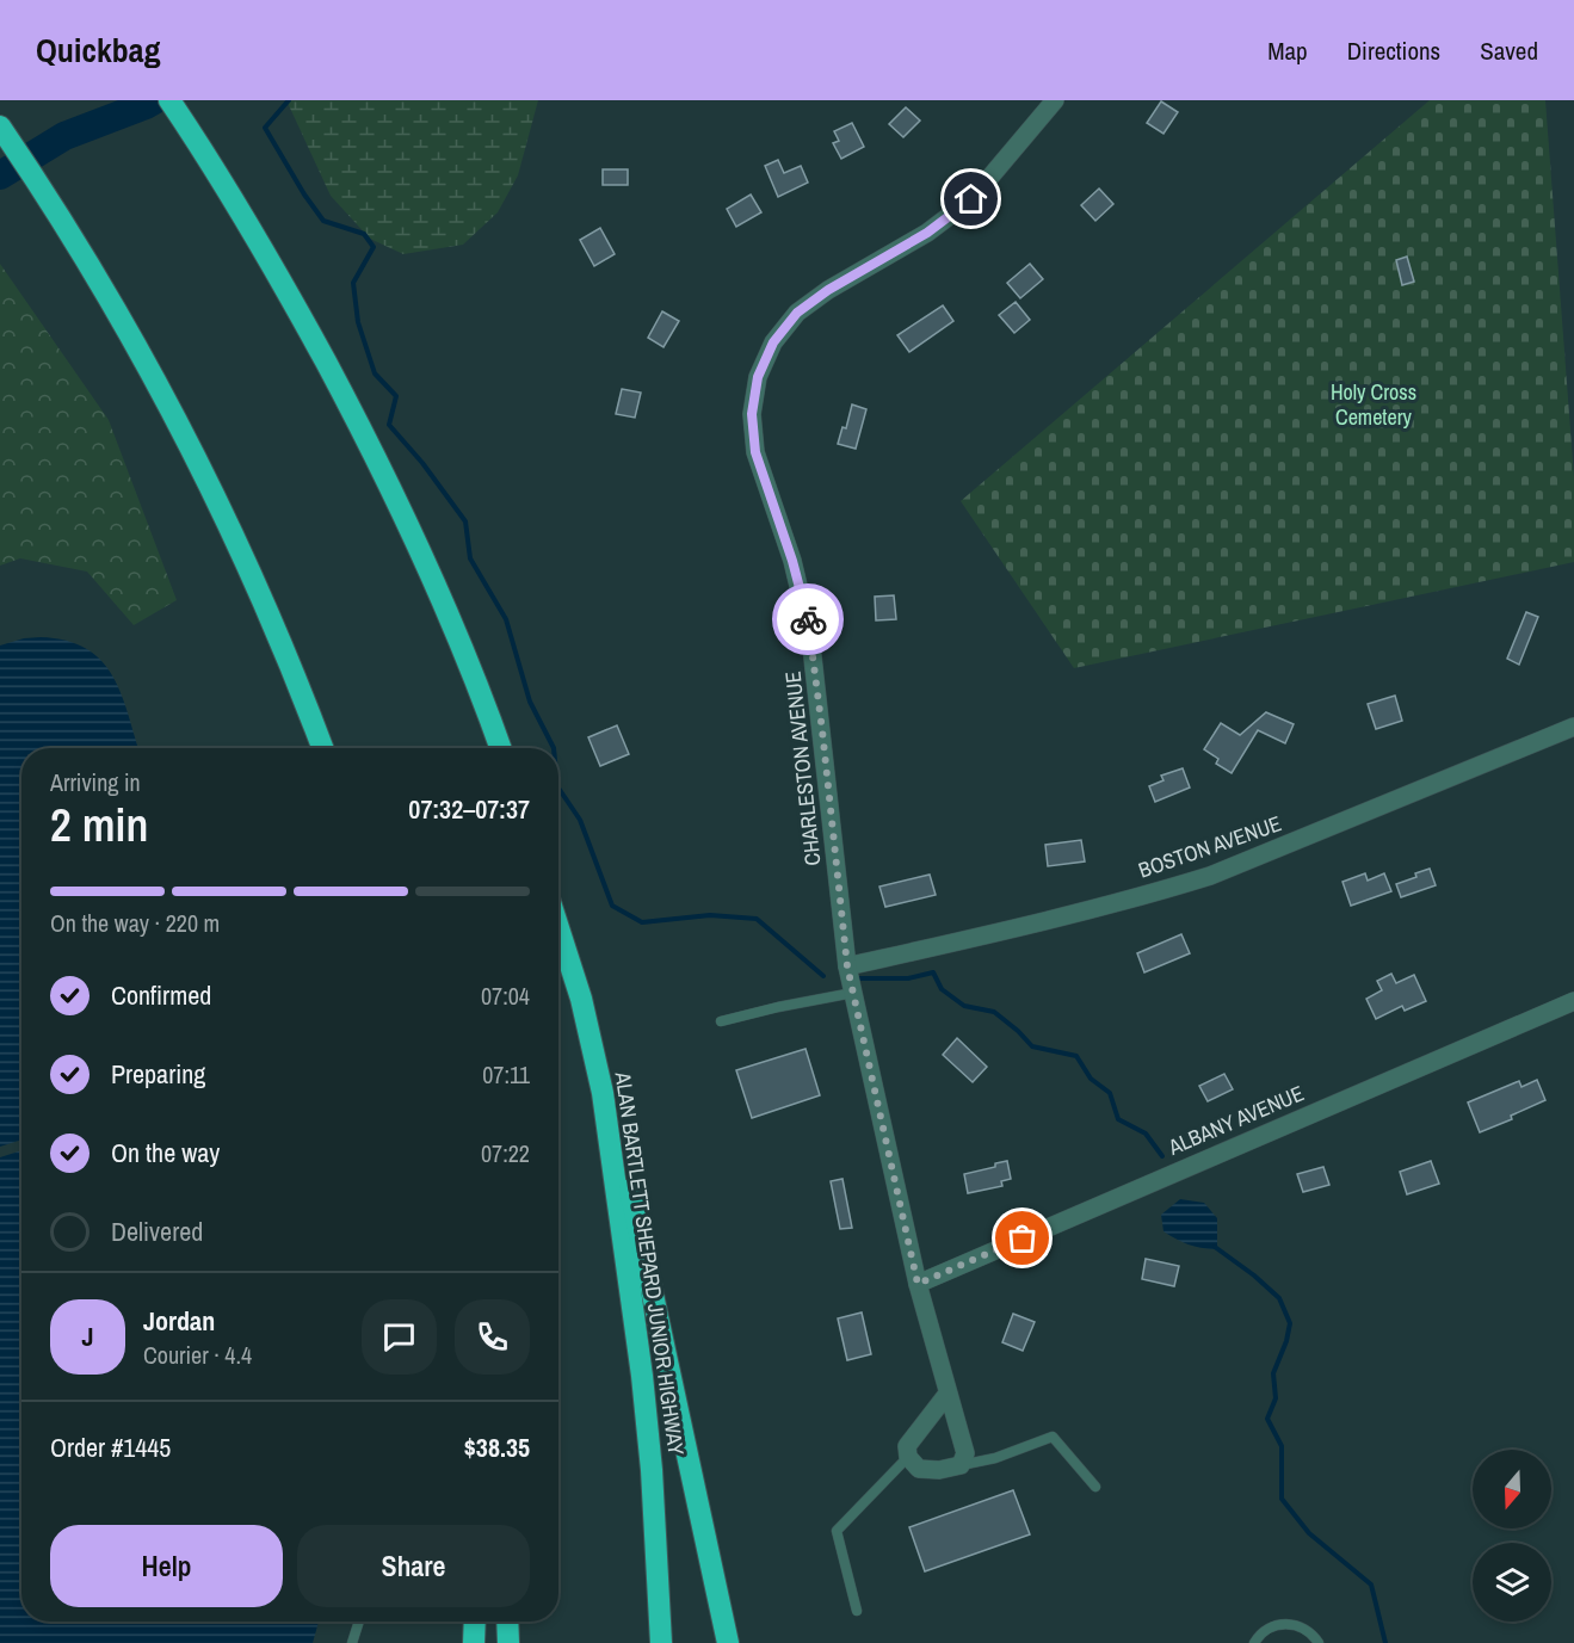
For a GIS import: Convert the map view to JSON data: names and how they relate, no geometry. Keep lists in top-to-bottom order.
{
  "streets": {
    "highway": ["ALAN BARTLETT SHEPARD JUNIOR HIGHWAY"],
    "street": ["CHARLESTON AVENUE", "BOSTON AVENUE", "ALBANY AVENUE"]
  },
  "crossings": [
    ["CHARLESTON AVENUE", "BOSTON AVENUE"],
    ["CHARLESTON AVENUE", "ALBANY AVENUE"]
  ],
  "parks": ["Holy Cross Cemetery"],
  "north": "bottom",
  "page": {
    "header": "Quickbag",
    "nav": ["Map", "Directions", "Saved"],
    "heading": ["2 min", "Arriving in", "07:32–07:37"],
    "panel": [
      "Jordan",
      "Courier · 4.4",
      "Order #1445",
      "$38.35"
    ],
    "bar": "On the way · 220 m",
    "list": [
      ["Confirmed", "07:04"],
      ["Preparing", "07:11"],
      ["On the way", "07:22"],
      "Delivered"
    ],
    "round": "J",
    "buttons": ["Help", "Share"]
  }
}
